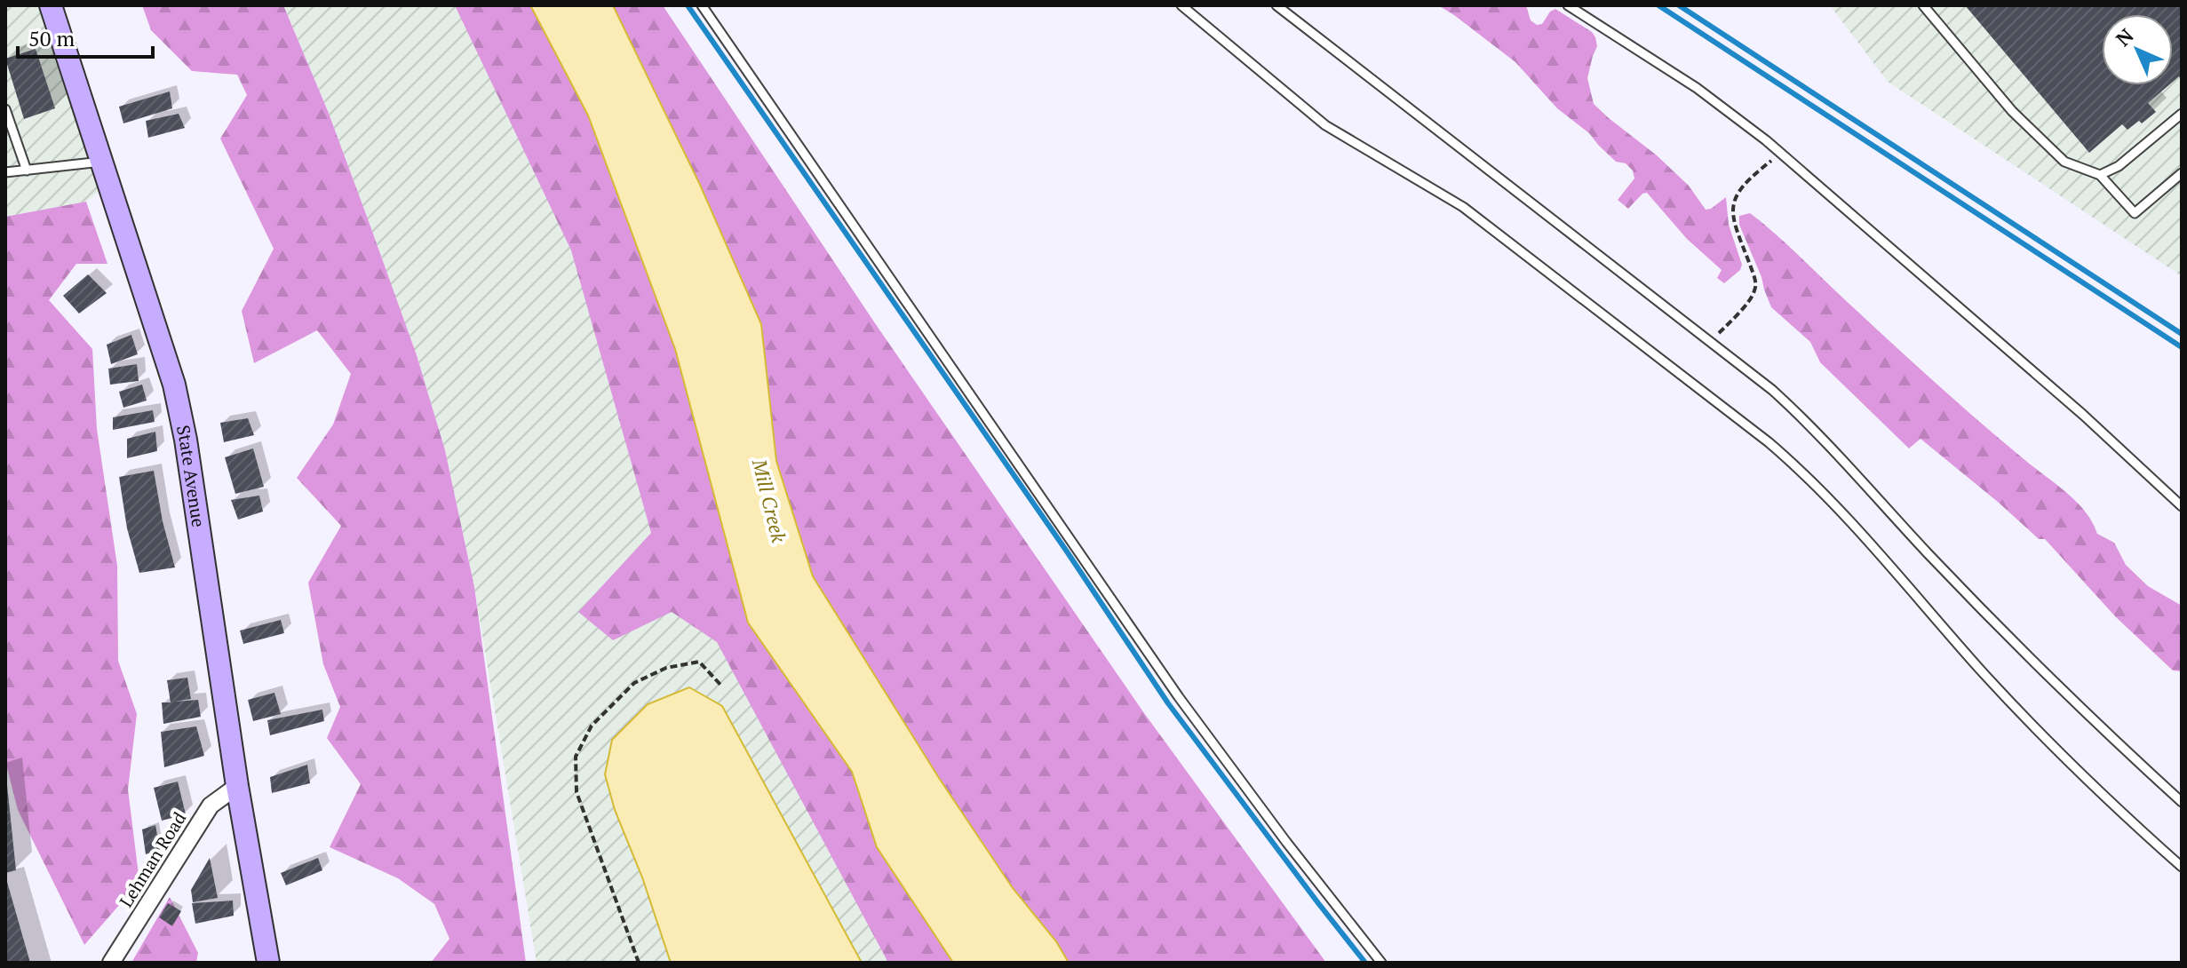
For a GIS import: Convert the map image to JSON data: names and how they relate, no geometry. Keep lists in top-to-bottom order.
{
  "streets": {
    "main road": ["State Avenue"],
    "street": ["Lehman Road"]
  },
  "crossings": [
    ["State Avenue", "Lehman Road"]
  ],
  "water": ["Mill Creek"],
  "scale_bar": "50 m",
  "north": "top left"
}
